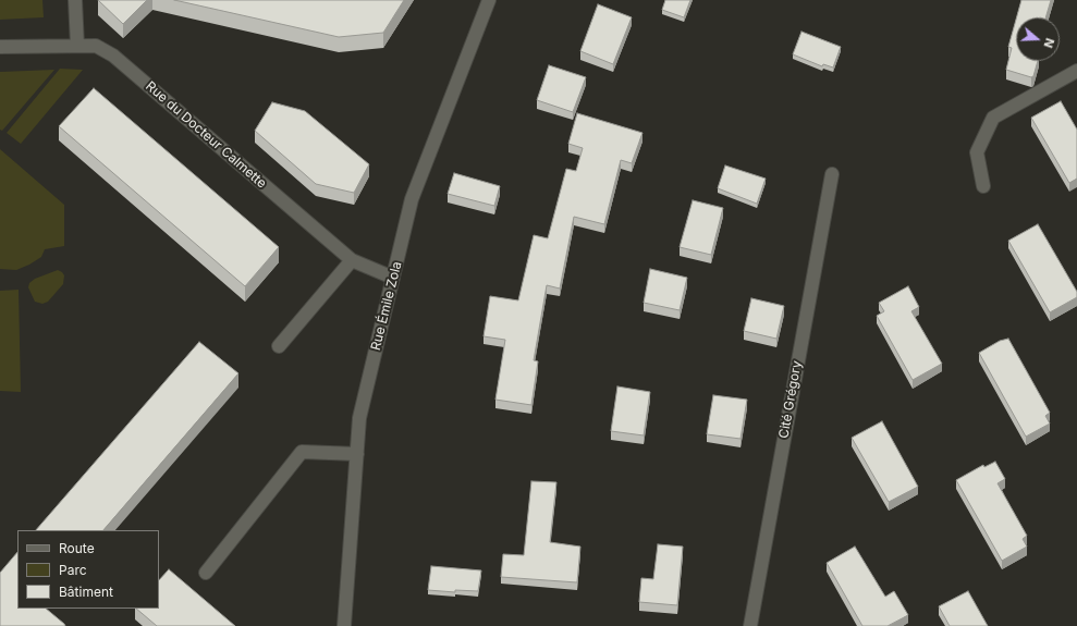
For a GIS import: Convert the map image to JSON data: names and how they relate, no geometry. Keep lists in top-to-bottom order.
{
  "streets": {
    "street": ["Rue du Docteur Calmette", "Rue Émile Zola", "Cité Grégory"]
  },
  "crossings": [
    ["Rue du Docteur Calmette", "Rue Émile Zola"]
  ],
  "legend": ["Route", "Parc", "Bâtiment"],
  "north": "right"
}
